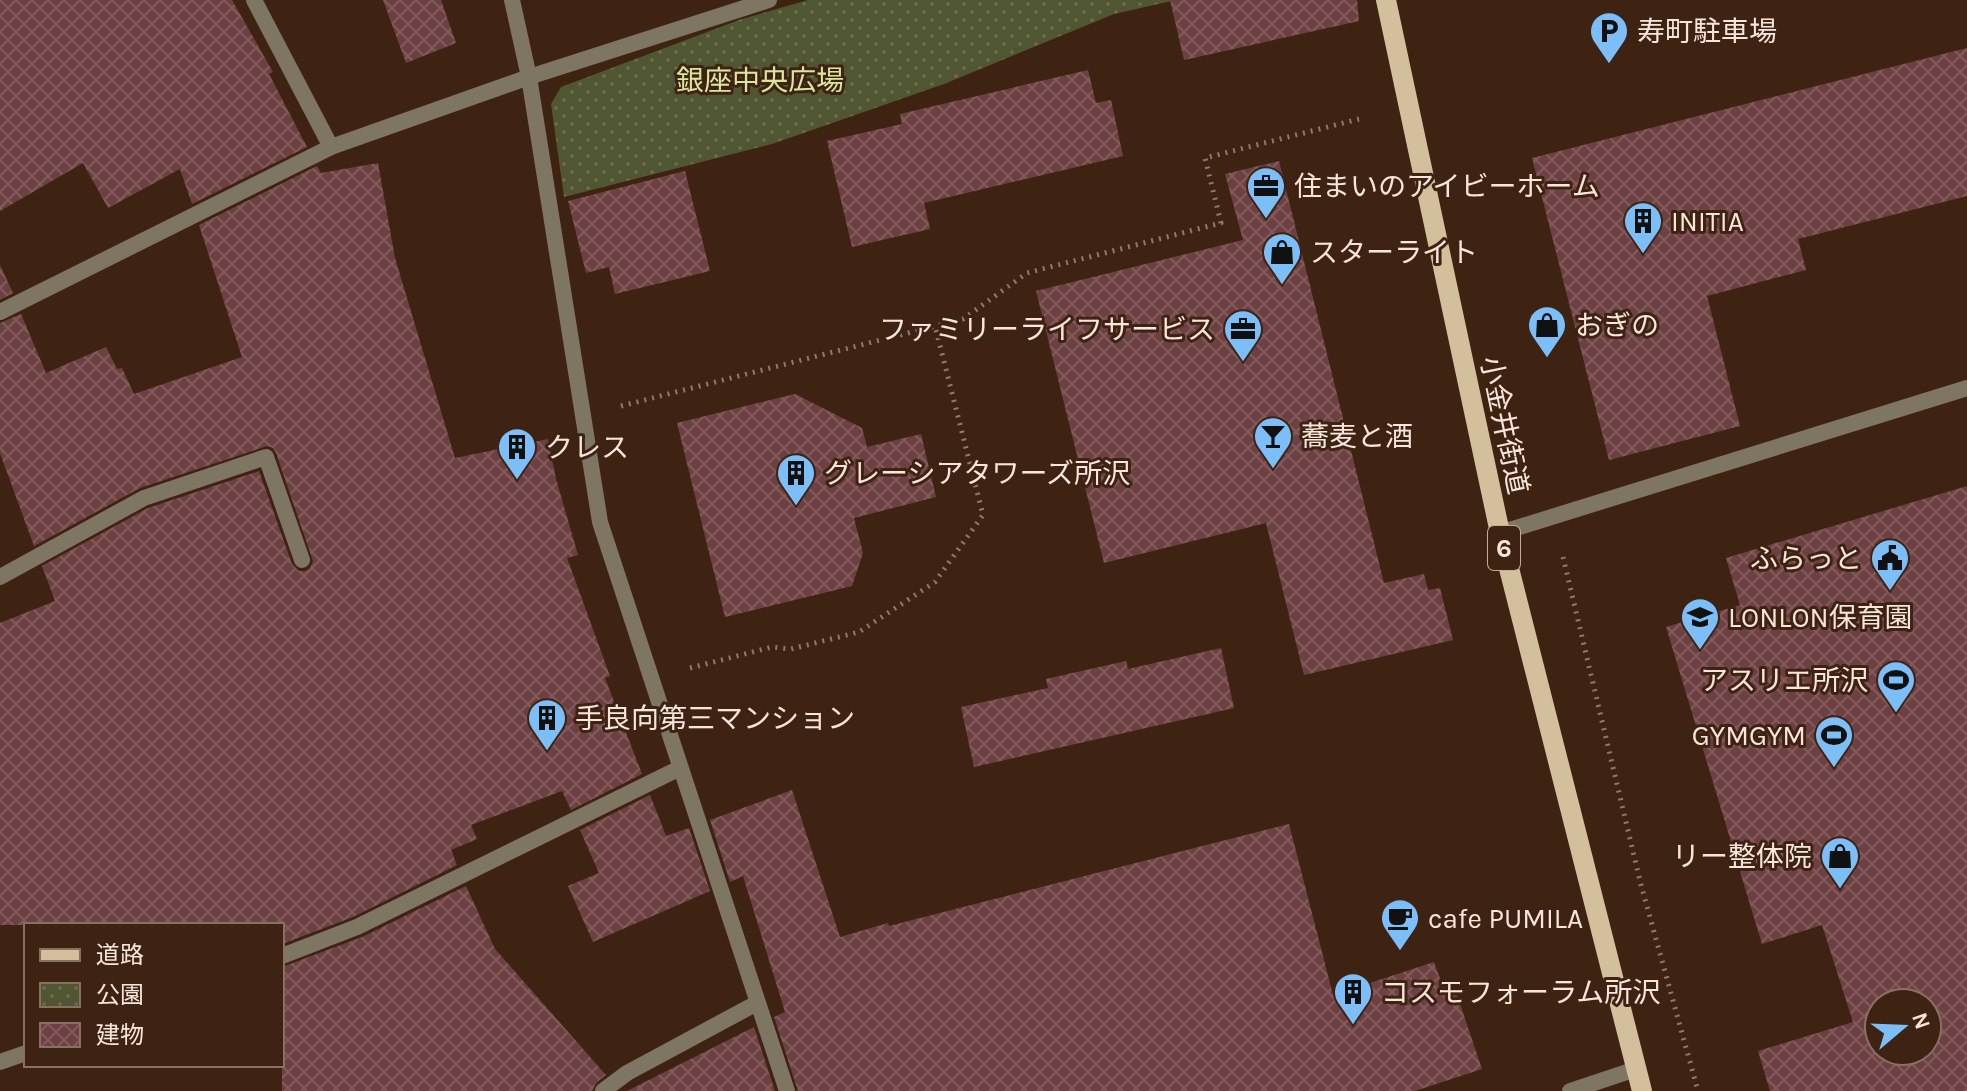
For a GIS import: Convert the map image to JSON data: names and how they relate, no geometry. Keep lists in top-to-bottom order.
{
  "streets": {
    "main road": ["小金井街道", "6"]
  },
  "parks": ["銀座中央広場"],
  "places": {
    "parking": ["寿町駐車場"],
    "office": ["住まいのアイビーホーム", "ファミリーライフサービス"],
    "building": [
      "INITIA",
      "クレス",
      "グレーシアタワーズ所沢",
      "手良向第三マンション",
      "コスモフォーラム所沢"
    ],
    "shop": ["スターライト", "おぎの", "リー整体院"],
    "bar": ["蕎麦と酒"],
    "public building": ["ふらっと"],
    "school or university": ["LONLON保育園"],
    "sports": ["アスリエ所沢", "GYMGYM"],
    "cafe": ["cafe PUMILA"]
  },
  "legend": ["道路", "公園", "建物"],
  "north": "right"
}
